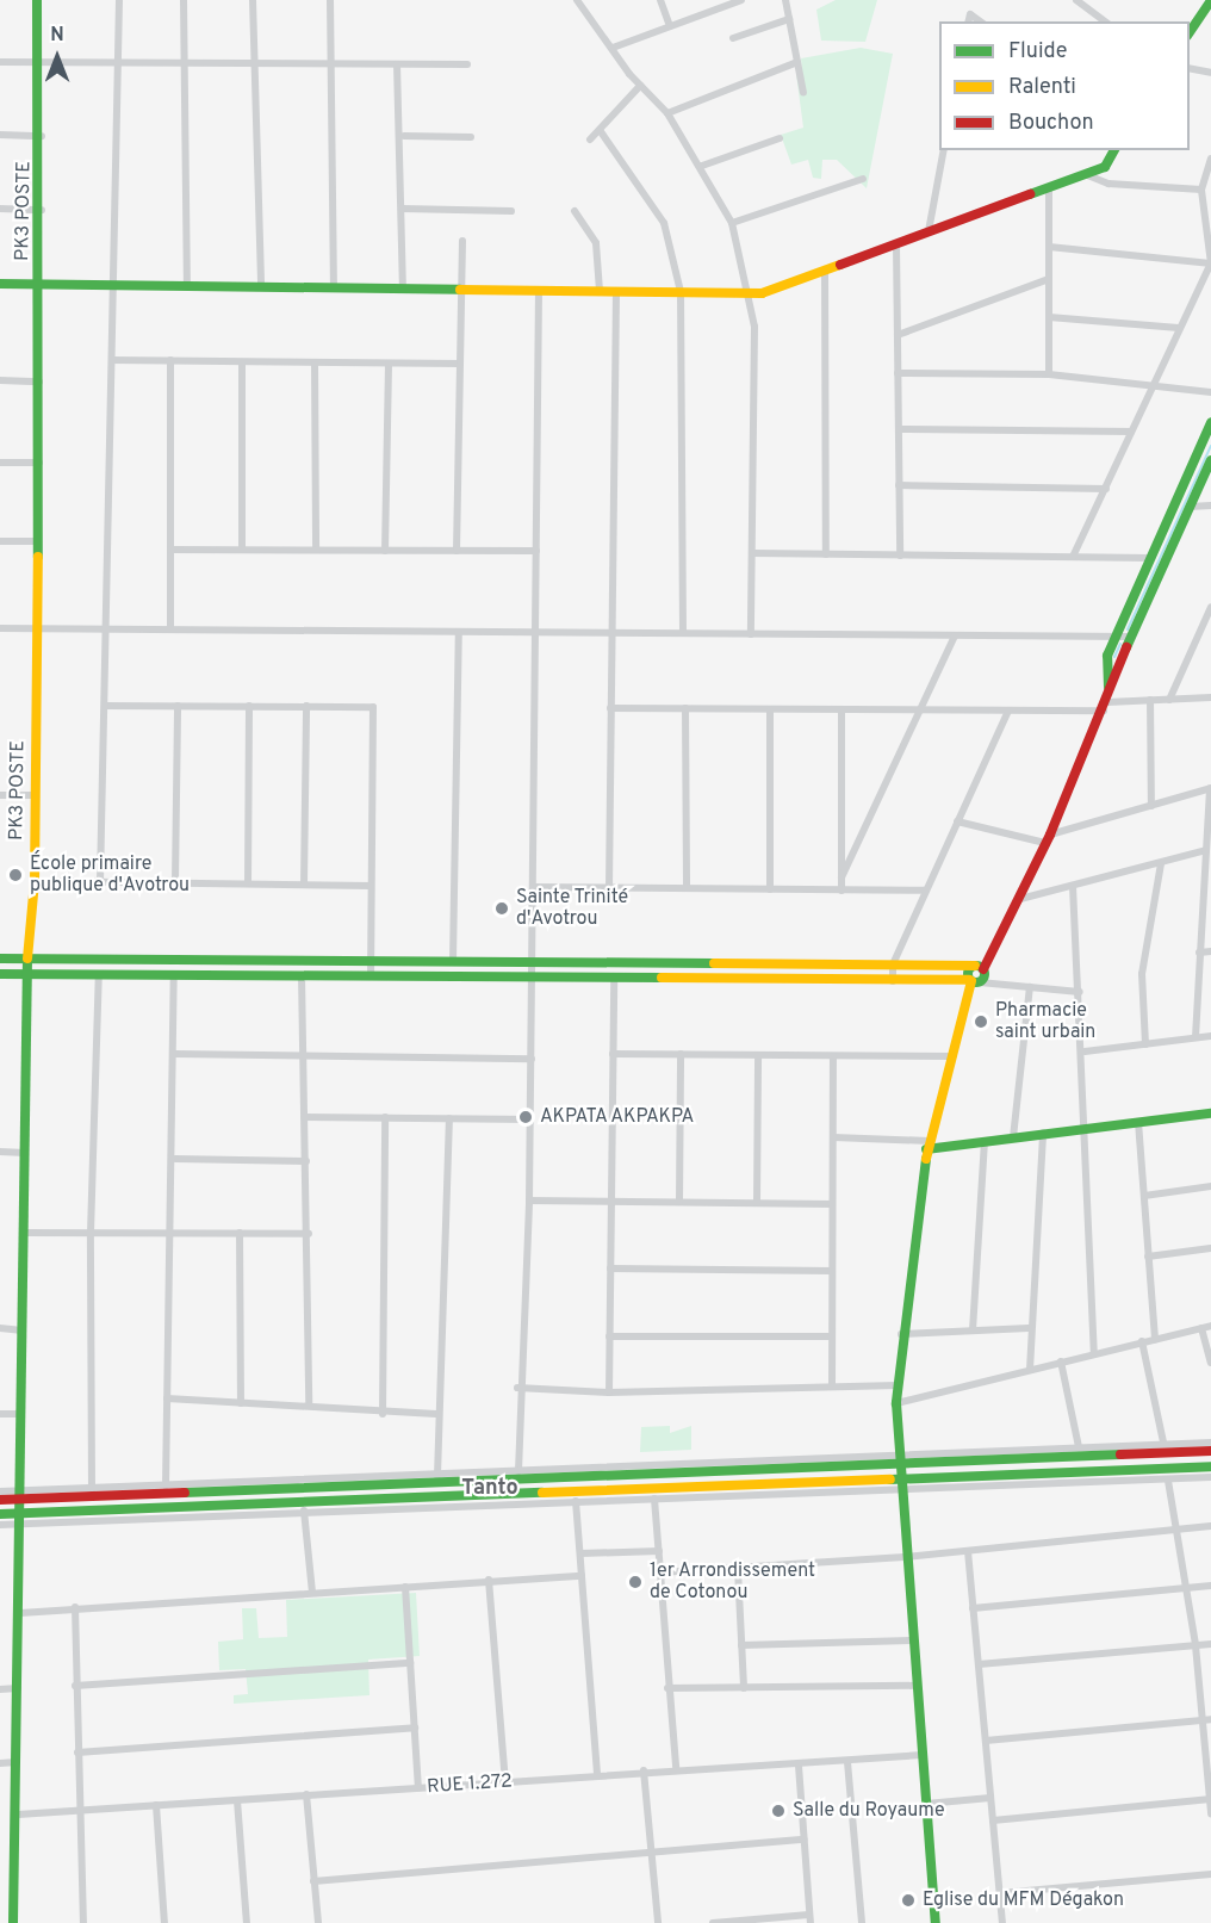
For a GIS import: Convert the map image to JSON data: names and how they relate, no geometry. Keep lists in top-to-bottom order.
{
  "streets": {
    "street": ["PK3 POSTE", "RUE 1.272"]
  },
  "crossings": [
    ["PK3 POSTE", "RUE 1.272"]
  ],
  "districts": ["Tanto"],
  "places": [
    "École primaire publique d'Avotrou",
    "Sainte Trinité d'Avotrou",
    "Pharmacie saint urbain",
    "AKPATA AKPAKPA",
    "1er Arrondissement de Cotonou",
    "Salle du Royaume",
    "Eglise du MFM Dégakon"
  ],
  "legend": ["Fluide", "Ralenti", "Bouchon"],
  "north": "top"
}
